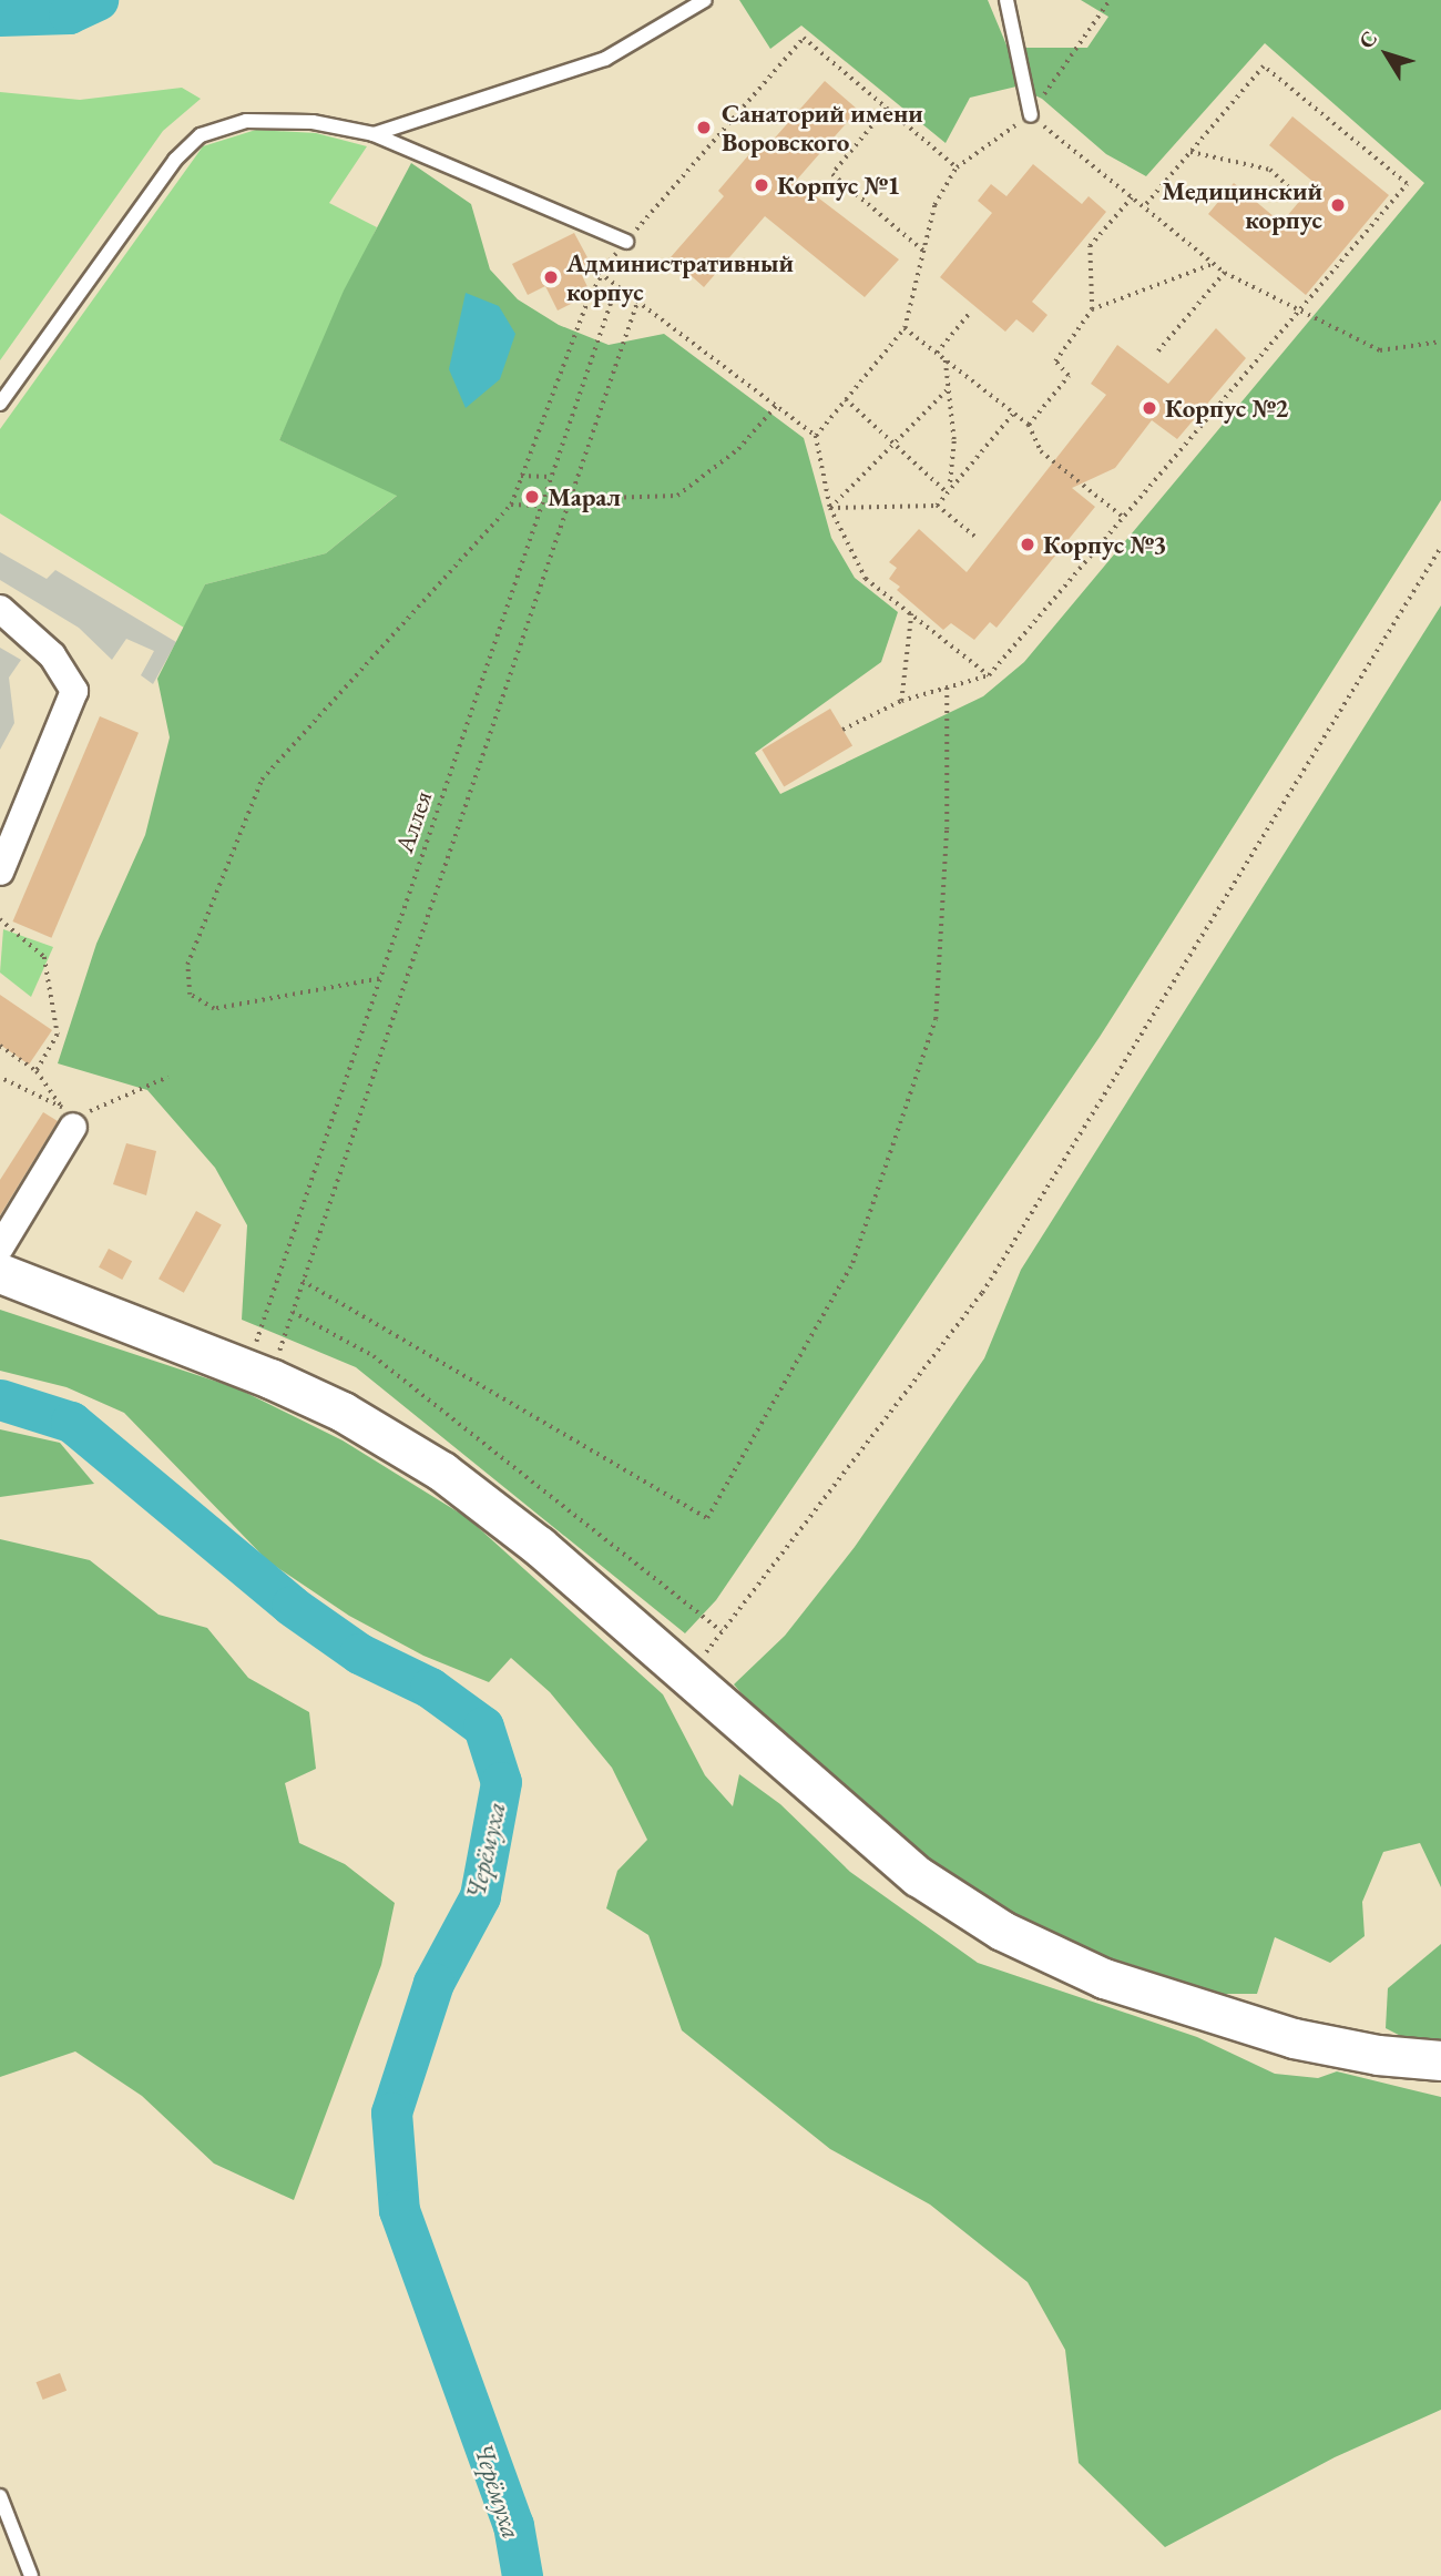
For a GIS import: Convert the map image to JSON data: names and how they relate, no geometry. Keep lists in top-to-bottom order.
{
  "streets": {
    "path": ["Аллея"]
  },
  "water": ["Черёмуха"],
  "places": [
    "Санаторий имени Воровского",
    "Корпус №1",
    "Медицинский корпус",
    "Административный корпус",
    "Корпус №2",
    "Марал",
    "Корпус №3"
  ],
  "north": "top left"
}
